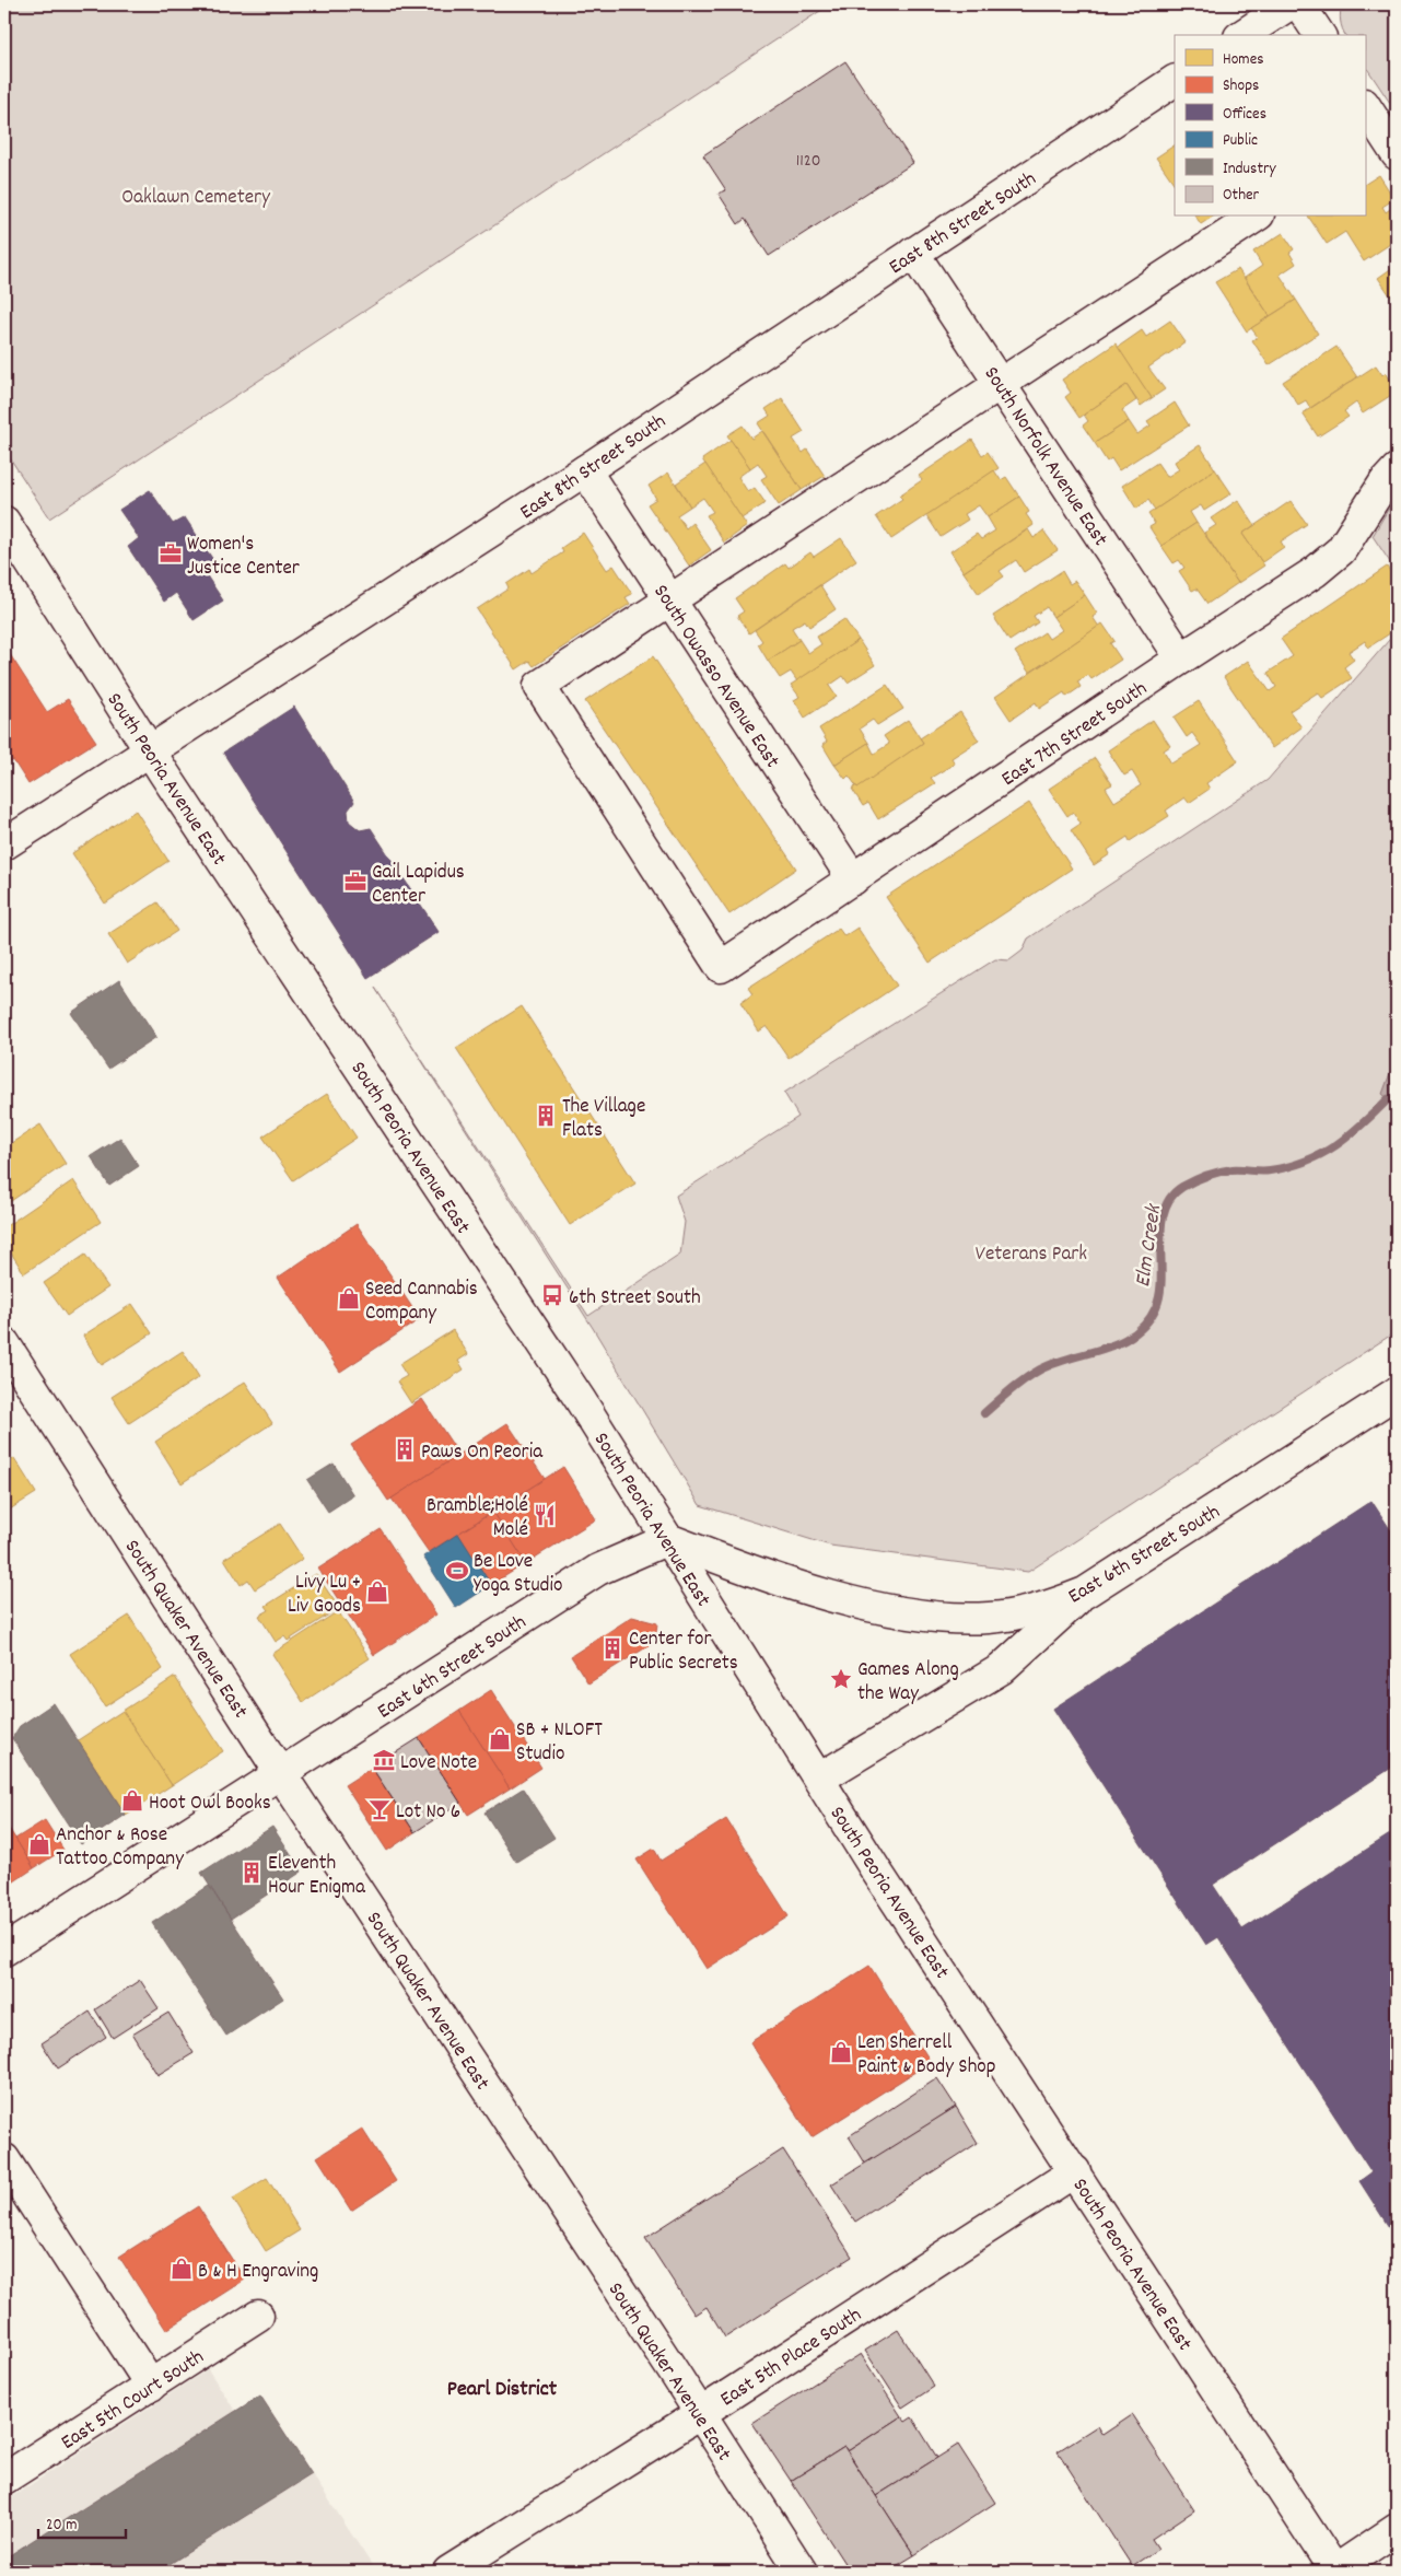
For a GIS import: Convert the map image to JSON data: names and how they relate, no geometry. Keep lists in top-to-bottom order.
{
  "streets": {
    "street": [
      "East 8th Street South",
      "South Norfolk Avenue East",
      "South Owasso Avenue East",
      "East 7th Street South",
      "South Peoria Avenue East",
      "East 6th Street South",
      "South Quaker Avenue East",
      "East 5th Place South",
      "East 5th Court South"
    ]
  },
  "crossings": [
    ["East 8th Street South", "South Norfolk Avenue East"],
    ["East 8th Street South", "South Owasso Avenue East"],
    ["East 8th Street South", "South Peoria Avenue East"],
    ["South Norfolk Avenue East", "East 7th Street South"],
    ["South Owasso Avenue East", "East 7th Street South"],
    ["South Peoria Avenue East", "East 6th Street South"],
    ["South Peoria Avenue East", "East 5th Place South"],
    ["East 6th Street South", "South Quaker Avenue East"],
    ["South Quaker Avenue East", "East 5th Place South"]
  ],
  "districts": ["Pearl District"],
  "water": ["Elm Creek"],
  "parks": ["Oaklawn Cemetery", "Veterans Park"],
  "places": {
    "office": ["Women's Justice Center", "Gail Lapidus Center"],
    "building": [
      "The Village Flats",
      "Paws On Peoria",
      "Center for Public Secrets",
      "Eleventh Hour Enigma"
    ],
    "bus stop": ["6th Street South"],
    "shop": [
      "Seed Cannabis Company",
      "Livy Lu + Liv Goods",
      "SB + NLOFT Studio",
      "Hoot Owl Books",
      "Anchor & Rose Tattoo Company",
      "Len Sherrell Paint & Body Shop",
      "B & H Engraving"
    ],
    "restaurant": ["Bramble;Holé Molé"],
    "sports": ["Be Love Yoga Studio"],
    "place": ["Games Along the Way"],
    "museum": ["Love Note"],
    "bar": ["Lot No 6"]
  },
  "house_numbers": ["1120"],
  "legend": [
    "Homes",
    "Shops",
    "Offices",
    "Public",
    "Industry",
    "Other"
  ],
  "scale_bar": "20 m"
}
